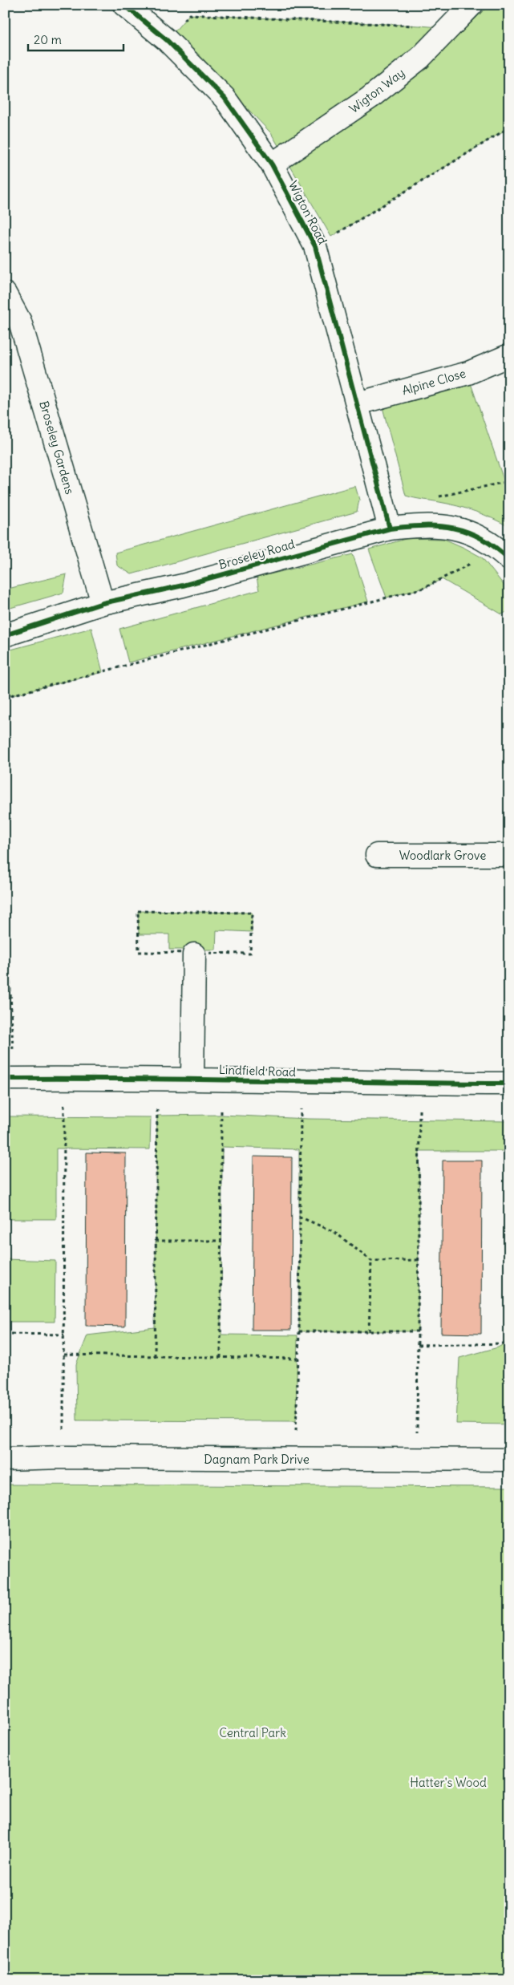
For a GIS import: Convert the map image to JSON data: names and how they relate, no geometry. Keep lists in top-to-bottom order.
{
  "streets": {
    "street": [
      "Wigton Way",
      "Wigton Road",
      "Alpine Close",
      "Broseley Gardens",
      "Broseley Road",
      "Woodlark Grove",
      "Lindfield Road",
      "Dagnam Park Drive"
    ]
  },
  "crossings": [
    ["Wigton Way", "Wigton Road"],
    ["Wigton Road", "Alpine Close"],
    ["Wigton Road", "Broseley Road"],
    ["Broseley Gardens", "Broseley Road"]
  ],
  "parks": ["Central Park", "Hatter's Wood"],
  "scale_bar": "20 m"
}
